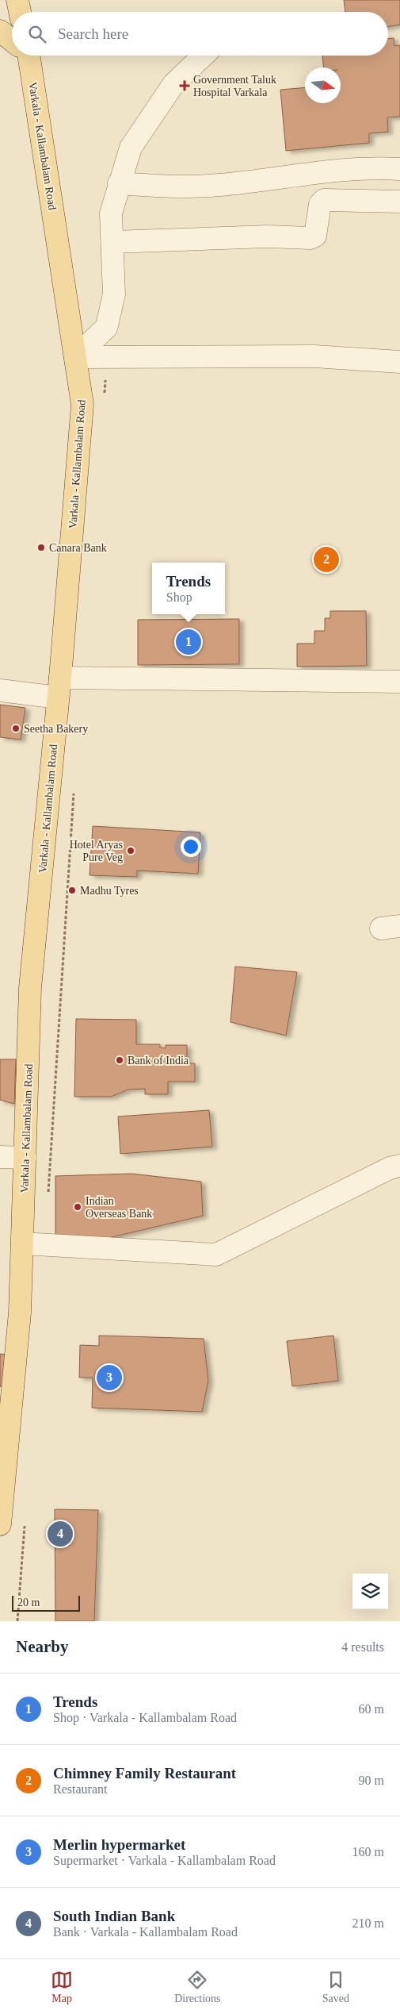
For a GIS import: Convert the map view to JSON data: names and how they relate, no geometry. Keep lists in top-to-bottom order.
{
  "streets": {
    "main road": ["Varkala - Kallambalam Road"]
  },
  "places": {
    "health": ["Government Taluk Hospital Varkala"],
    "other": [
      "Canara Bank",
      "Seetha Bakery",
      "Hotel Aryas Pure Veg",
      "Madhu Tyres",
      "Bank of India",
      "Indian Overseas Bank"
    ]
  },
  "scale_bar": "20 m",
  "north": "right",
  "page": {
    "search": "Search here",
    "pins": [
      "2",
      "1",
      "3",
      "4"
    ],
    "popup": ["Trends", "Shop"],
    "scale": "20 m",
    "heading": ["Nearby", "4 results"],
    "list": [
      {
        "mark": "1",
        "name": "Trends",
        "note": "Shop · Varkala - Kallambalam Road",
        "value": "60 m"
      },
      {
        "mark": "2",
        "name": "Chimney Family Restaurant",
        "note": "Restaurant",
        "value": "90 m"
      },
      {
        "mark": "3",
        "name": "Merlin hypermarket",
        "note": "Supermarket · Varkala - Kallambalam Road",
        "value": "160 m"
      },
      {
        "mark": "4",
        "name": "South Indian Bank",
        "note": "Bank · Varkala - Kallambalam Road",
        "value": "210 m"
      }
    ],
    "nav": ["Map", "Directions", "Saved"]
  }
}
